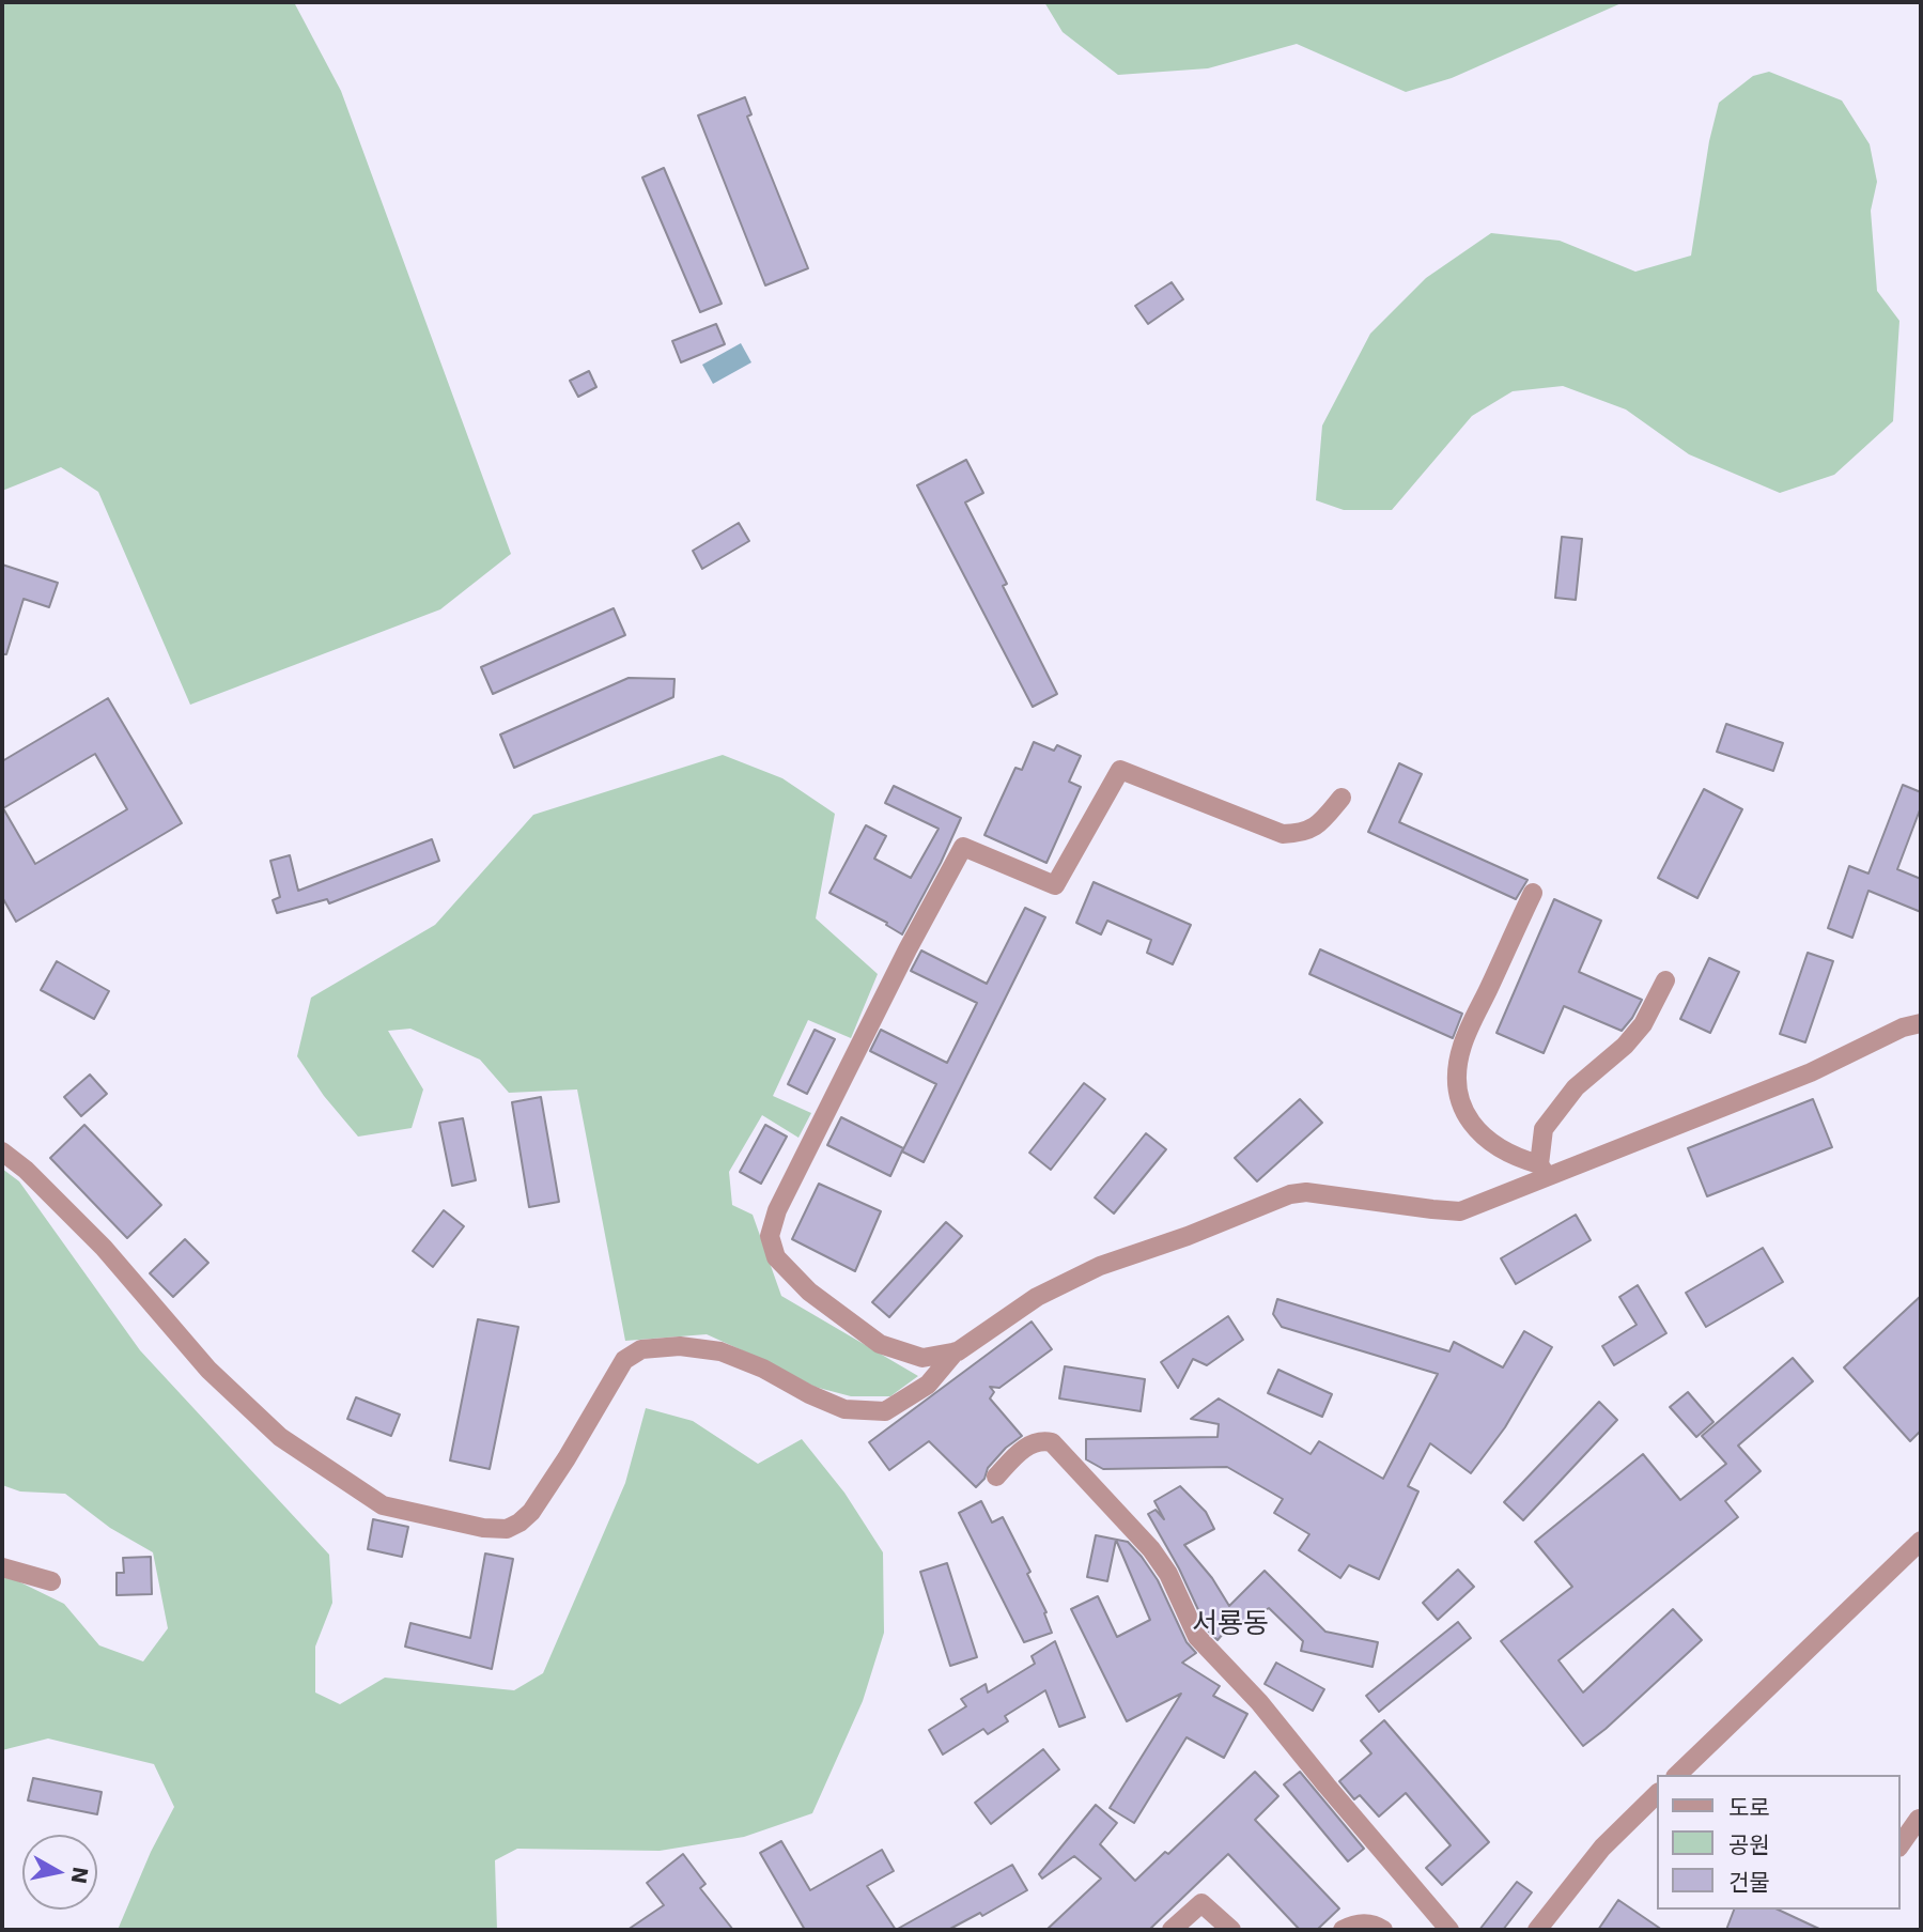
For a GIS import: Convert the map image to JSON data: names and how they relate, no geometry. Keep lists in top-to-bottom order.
{
  "districts": ["서룡동"],
  "legend": ["도로", "공원", "건물"],
  "north": "right"
}
